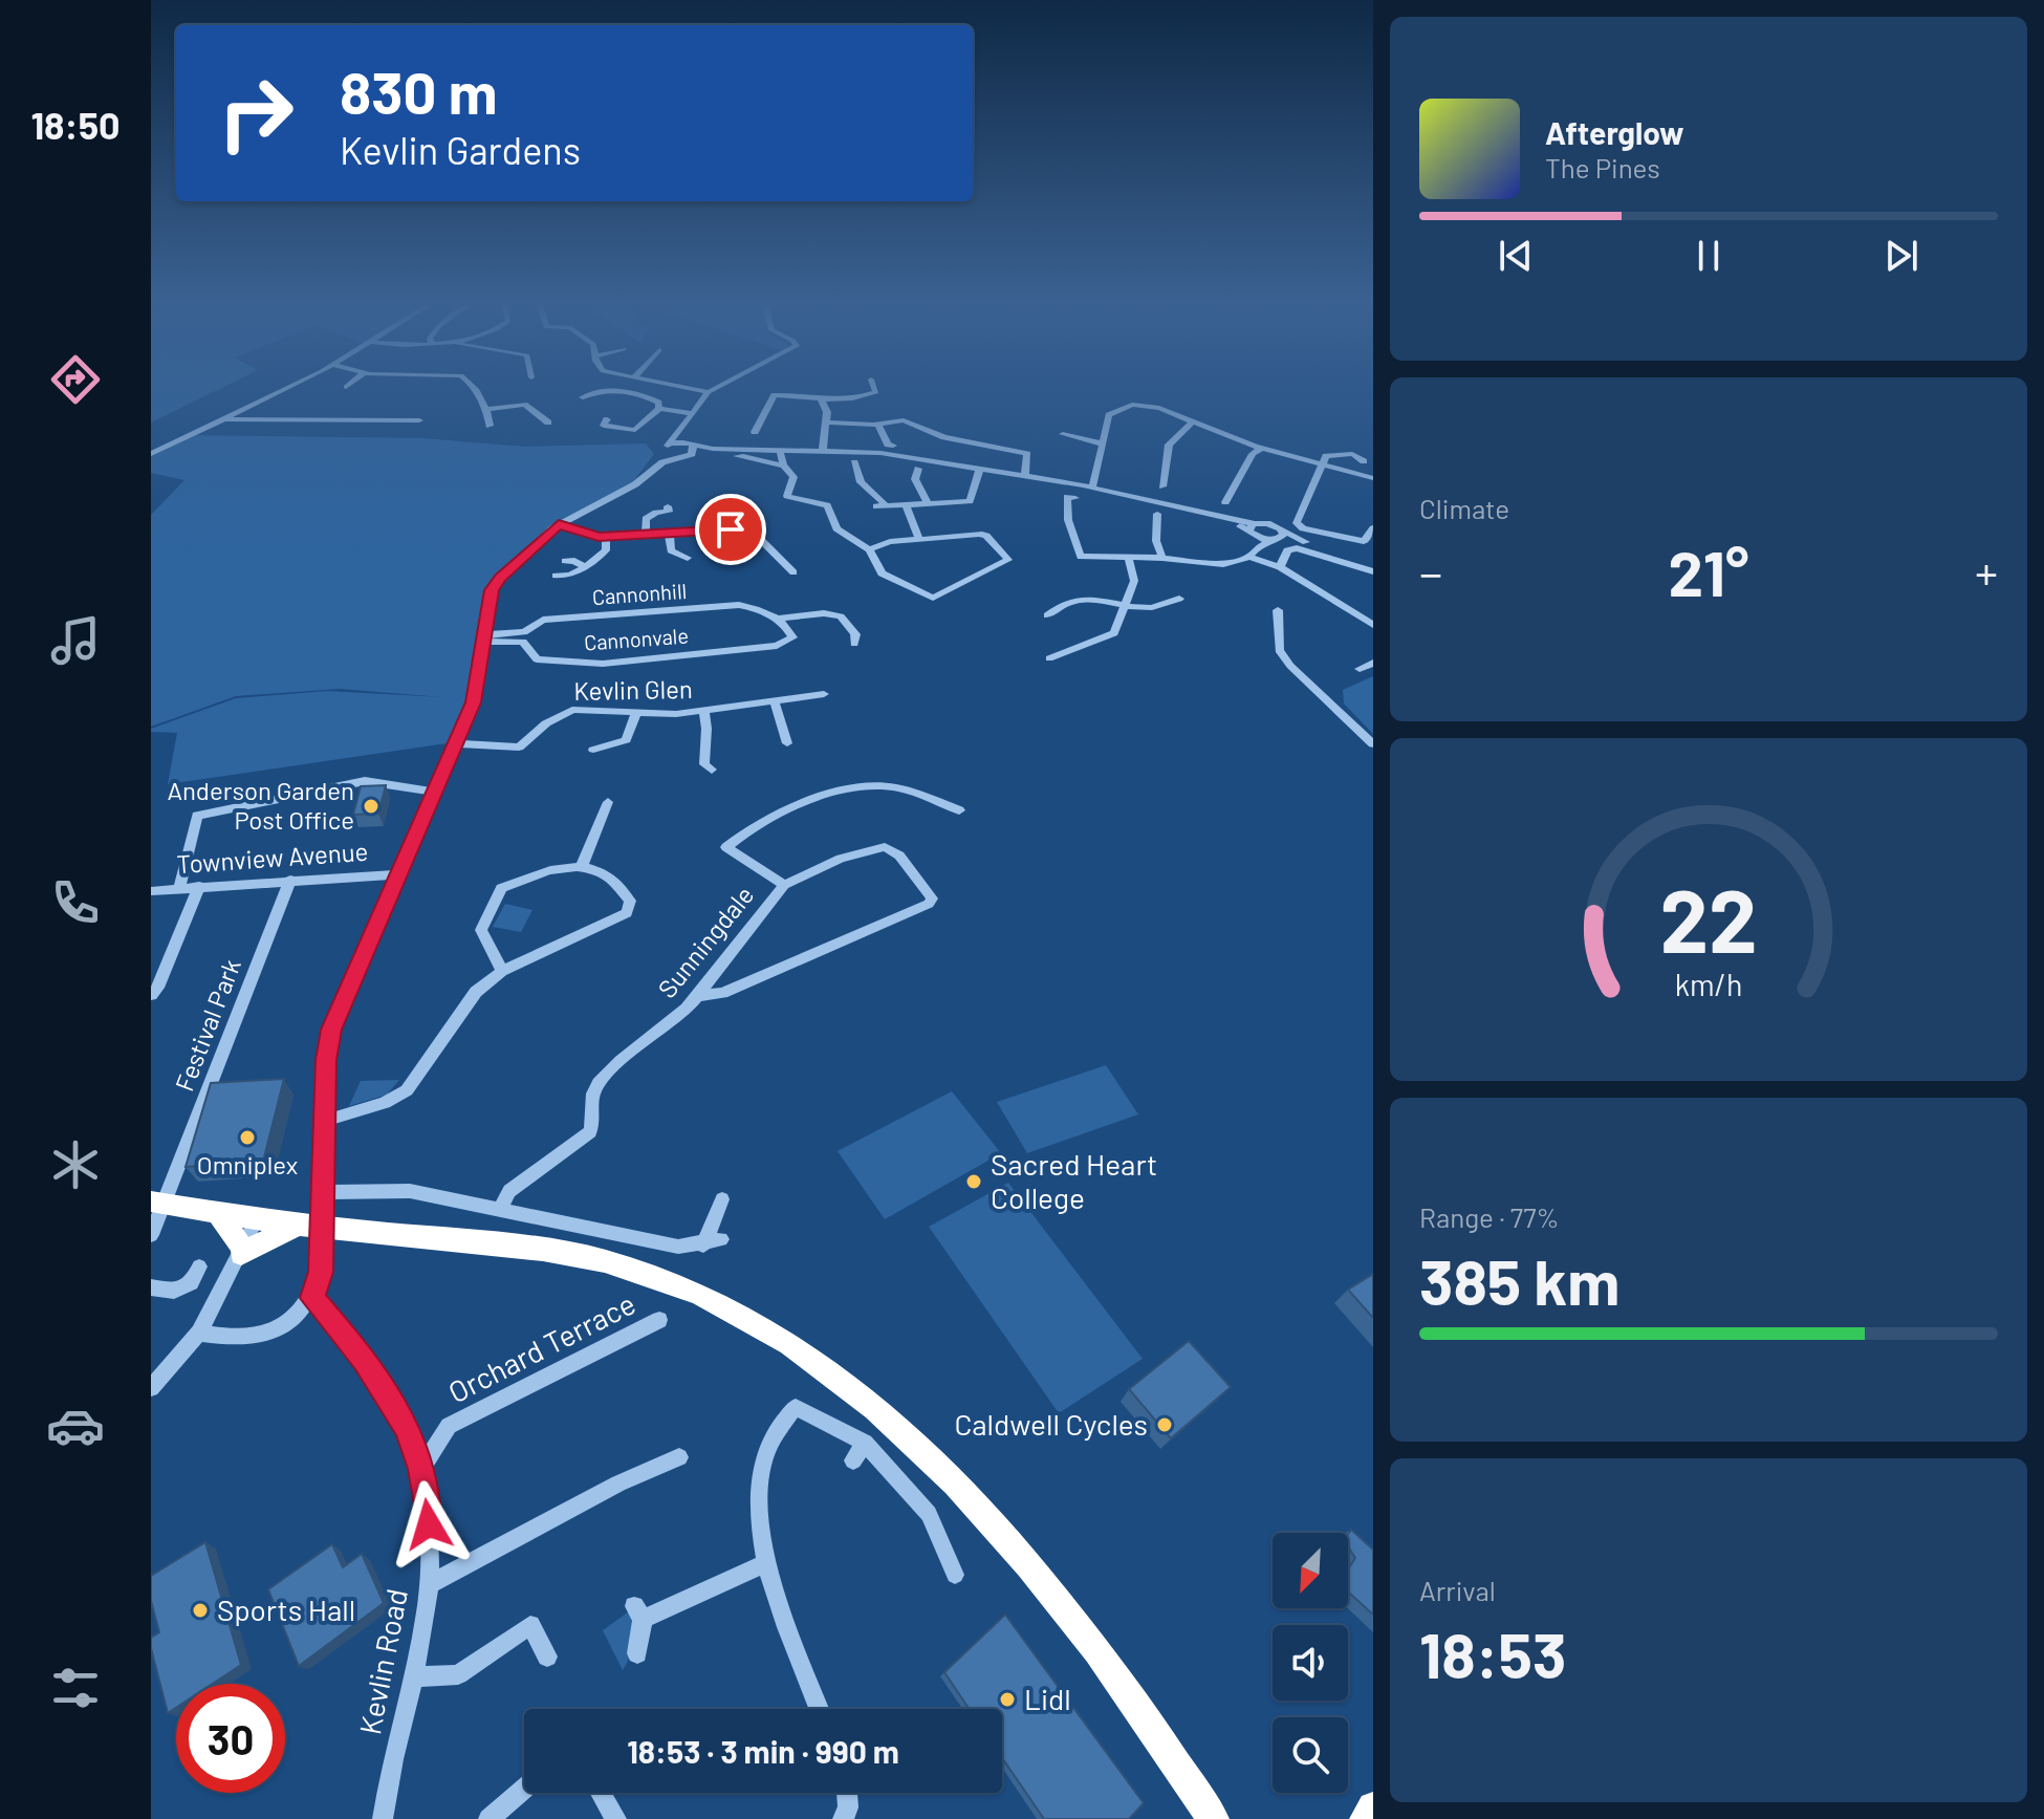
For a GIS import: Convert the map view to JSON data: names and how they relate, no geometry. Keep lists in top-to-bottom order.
{
  "streets": {
    "street": [
      "Cannonhill",
      "Cannonvale",
      "Kevlin Glen",
      "Townview Avenue",
      "Sunningdale",
      "Festival Park",
      "Orchard Terrace",
      "Kevlin Road"
    ]
  },
  "crossings": [
    ["Cannonhill", "Cannonvale"],
    ["Townview Avenue", "Festival Park"],
    ["Orchard Terrace", "Kevlin Road"]
  ],
  "places": [
    "Anderson Garden Post Office",
    "Omniplex",
    "Sacred Heart College",
    "Caldwell Cycles",
    "Sports Hall",
    "Lidl"
  ],
  "north": "bottom left",
  "page": {
    "tabs": "18:50",
    "turn": ["830 m", "Kevlin Gardens"],
    "song": ["Afterglow", "The Pines"],
    "tile": [
      "Climate",
      ["Range · 77%", "385 km"],
      ["Arrival", "18:53"]
    ],
    "heat": ["−", "21°", "+"],
    "limit": "30",
    "trip": "18:53 · 3 min · 990 m",
    "gauge": ["22", "km/h"]
  }
}
